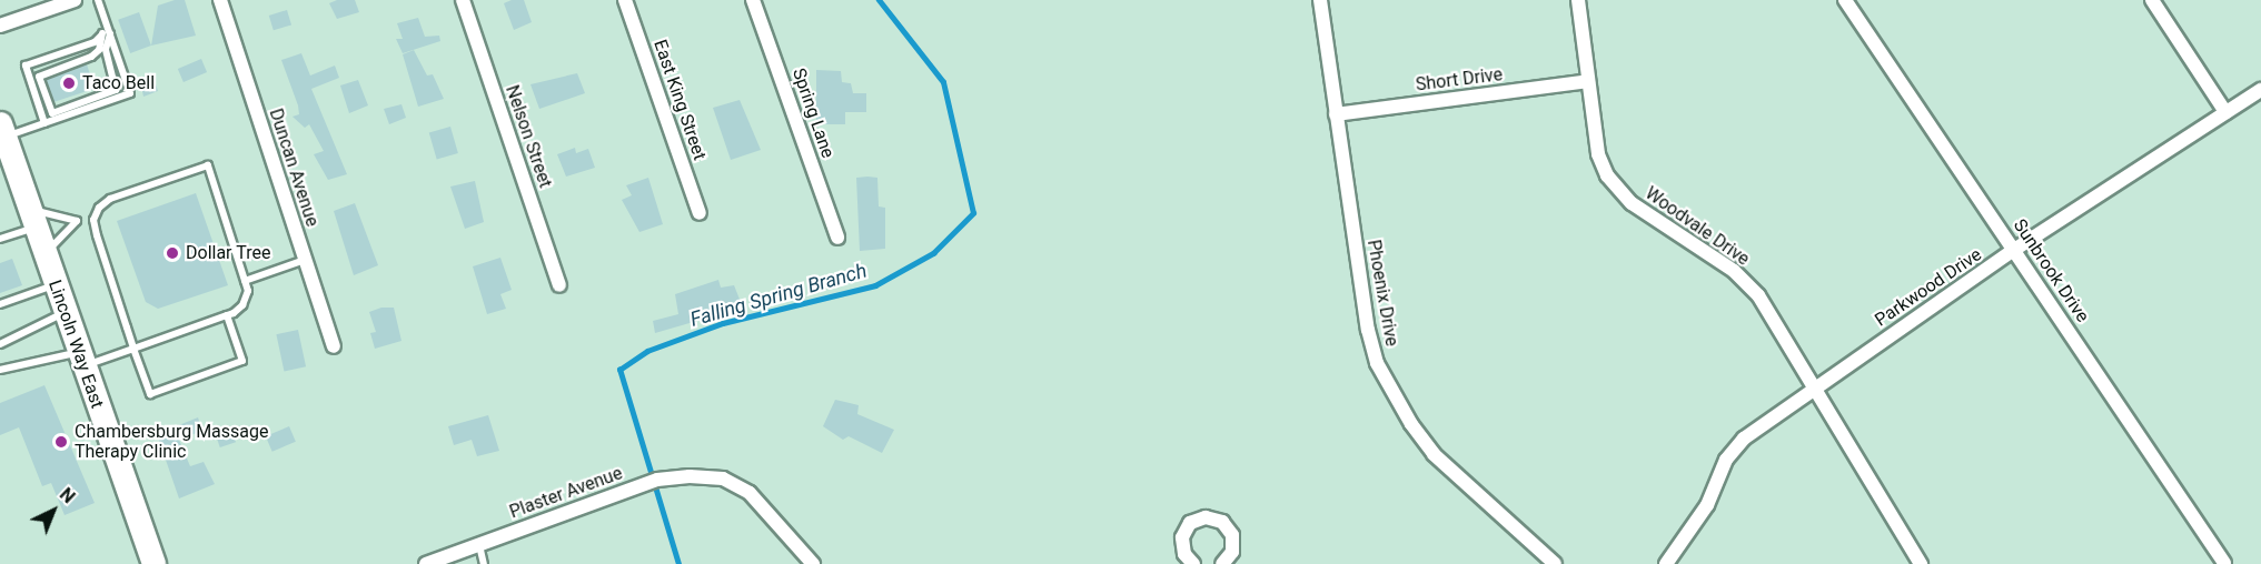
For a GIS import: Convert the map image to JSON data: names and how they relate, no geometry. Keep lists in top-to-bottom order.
{
  "streets": {
    "highway": ["Lincoln Way East"],
    "street": [
      "Short Drive",
      "East King Street",
      "Spring Lane",
      "Nelson Street",
      "Duncan Avenue",
      "Woodvale Drive",
      "Sunbrook Drive",
      "Parkwood Drive",
      "Phoenix Drive",
      "Plaster Avenue"
    ]
  },
  "crossings": [
    ["Short Drive", "Woodvale Drive"],
    ["Short Drive", "Phoenix Drive"],
    ["Woodvale Drive", "Parkwood Drive"],
    ["Sunbrook Drive", "Parkwood Drive"]
  ],
  "water": ["Falling Spring Branch"],
  "places": ["Taco Bell", "Dollar Tree", "Chambersburg Massage Therapy Clinic"],
  "north": "top right"
}
